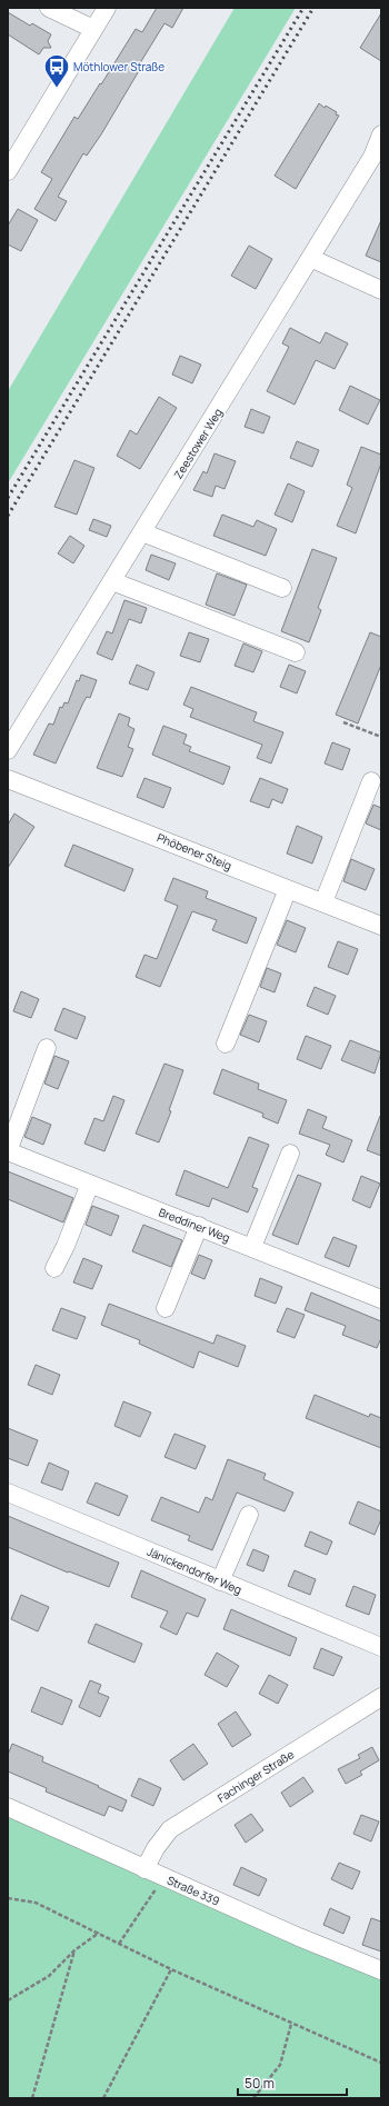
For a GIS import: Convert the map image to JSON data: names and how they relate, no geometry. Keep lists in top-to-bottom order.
{
  "streets": {
    "street": [
      "Zeestower Weg",
      "Phöbener Steig",
      "Breddiner Weg",
      "Jänickendorfer Weg",
      "Fachinger Straße",
      "Straße 339"
    ]
  },
  "crossings": [
    ["Fachinger Straße", "Straße 339"]
  ],
  "places": {
    "bus stop": ["Möthlower Straße"]
  },
  "scale_bar": "50 m"
}
